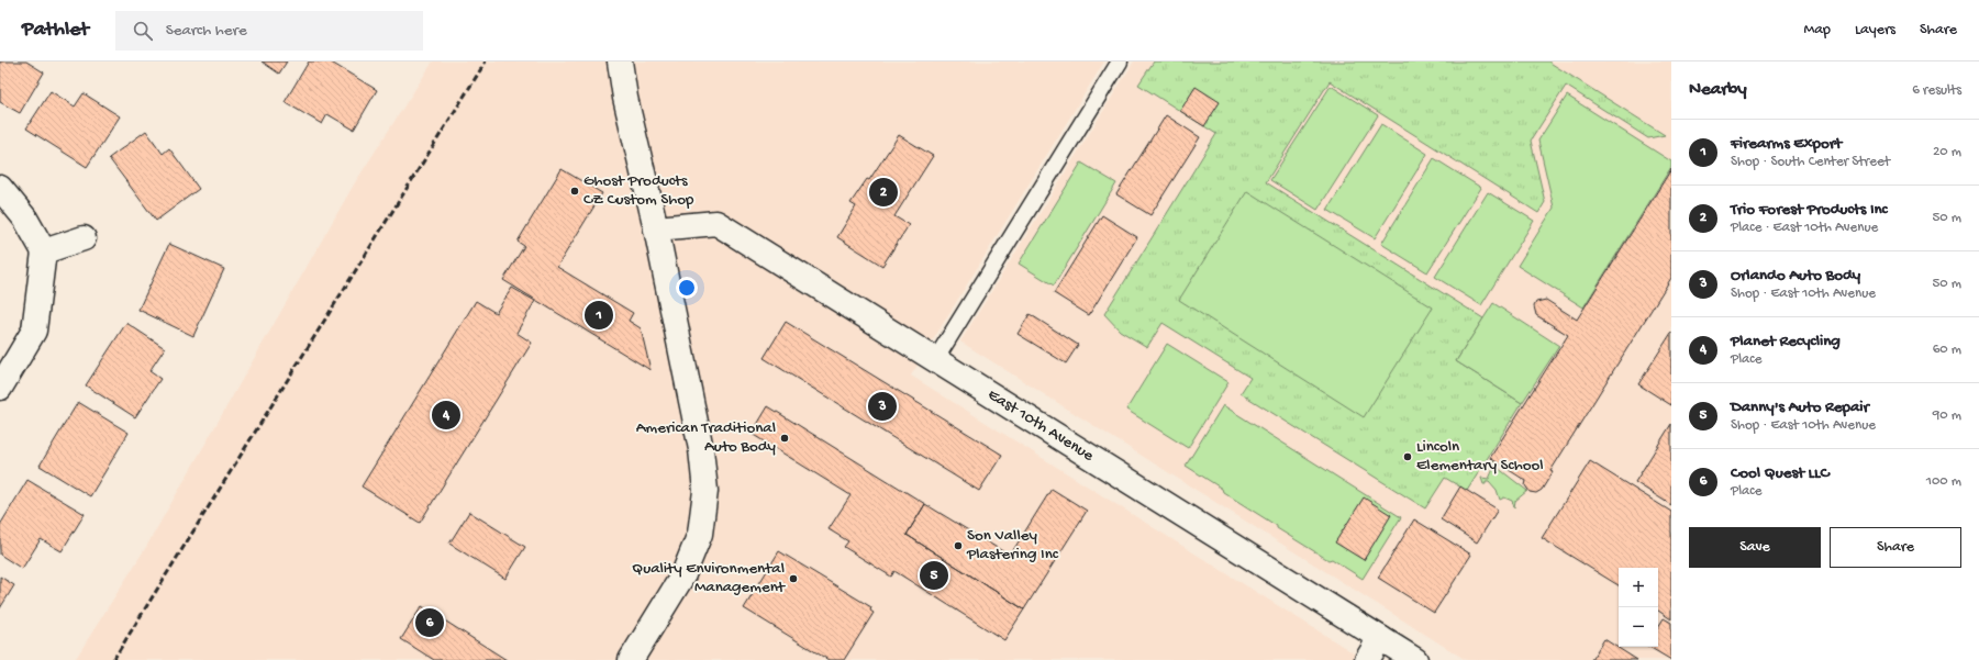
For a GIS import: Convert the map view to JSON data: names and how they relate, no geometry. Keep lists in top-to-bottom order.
{
  "streets": {
    "street": ["East 10th Avenue"]
  },
  "places": [
    "Ghost Products CZ Custom Shop",
    "American Traditional Auto Body",
    "Lincoln Elementary School",
    "Son Valley Plastering Inc",
    "Quality Environmental Management"
  ],
  "page": {
    "header": "Pathlet",
    "search": "Search here",
    "nav": ["Map", "Layers", "Share"],
    "heading": ["Nearby", "6 results"],
    "list": [
      {
        "mark": "1",
        "name": "Firearms Export",
        "note": "Shop · South Center Street",
        "value": "20 m"
      },
      {
        "mark": "2",
        "name": "Trio Forest Products Inc",
        "note": "Place · East 10th Avenue",
        "value": "50 m"
      },
      {
        "mark": "3",
        "name": "Orlando Auto Body",
        "note": "Shop · East 10th Avenue",
        "value": "50 m"
      },
      {
        "mark": "4",
        "name": "Planet Recycling",
        "note": "Place",
        "value": "60 m"
      },
      {
        "mark": "5",
        "name": "Danny's Auto Repair",
        "note": "Shop · East 10th Avenue",
        "value": "90 m"
      },
      {
        "mark": "6",
        "name": "Cool Quest LLC",
        "note": "Place",
        "value": "100 m"
      }
    ],
    "pins": [
      "2",
      "1",
      "3",
      "4",
      "5",
      "6"
    ],
    "buttons": ["Save", "Share"],
    "map_buttons": ["+", "−"]
  }
}
